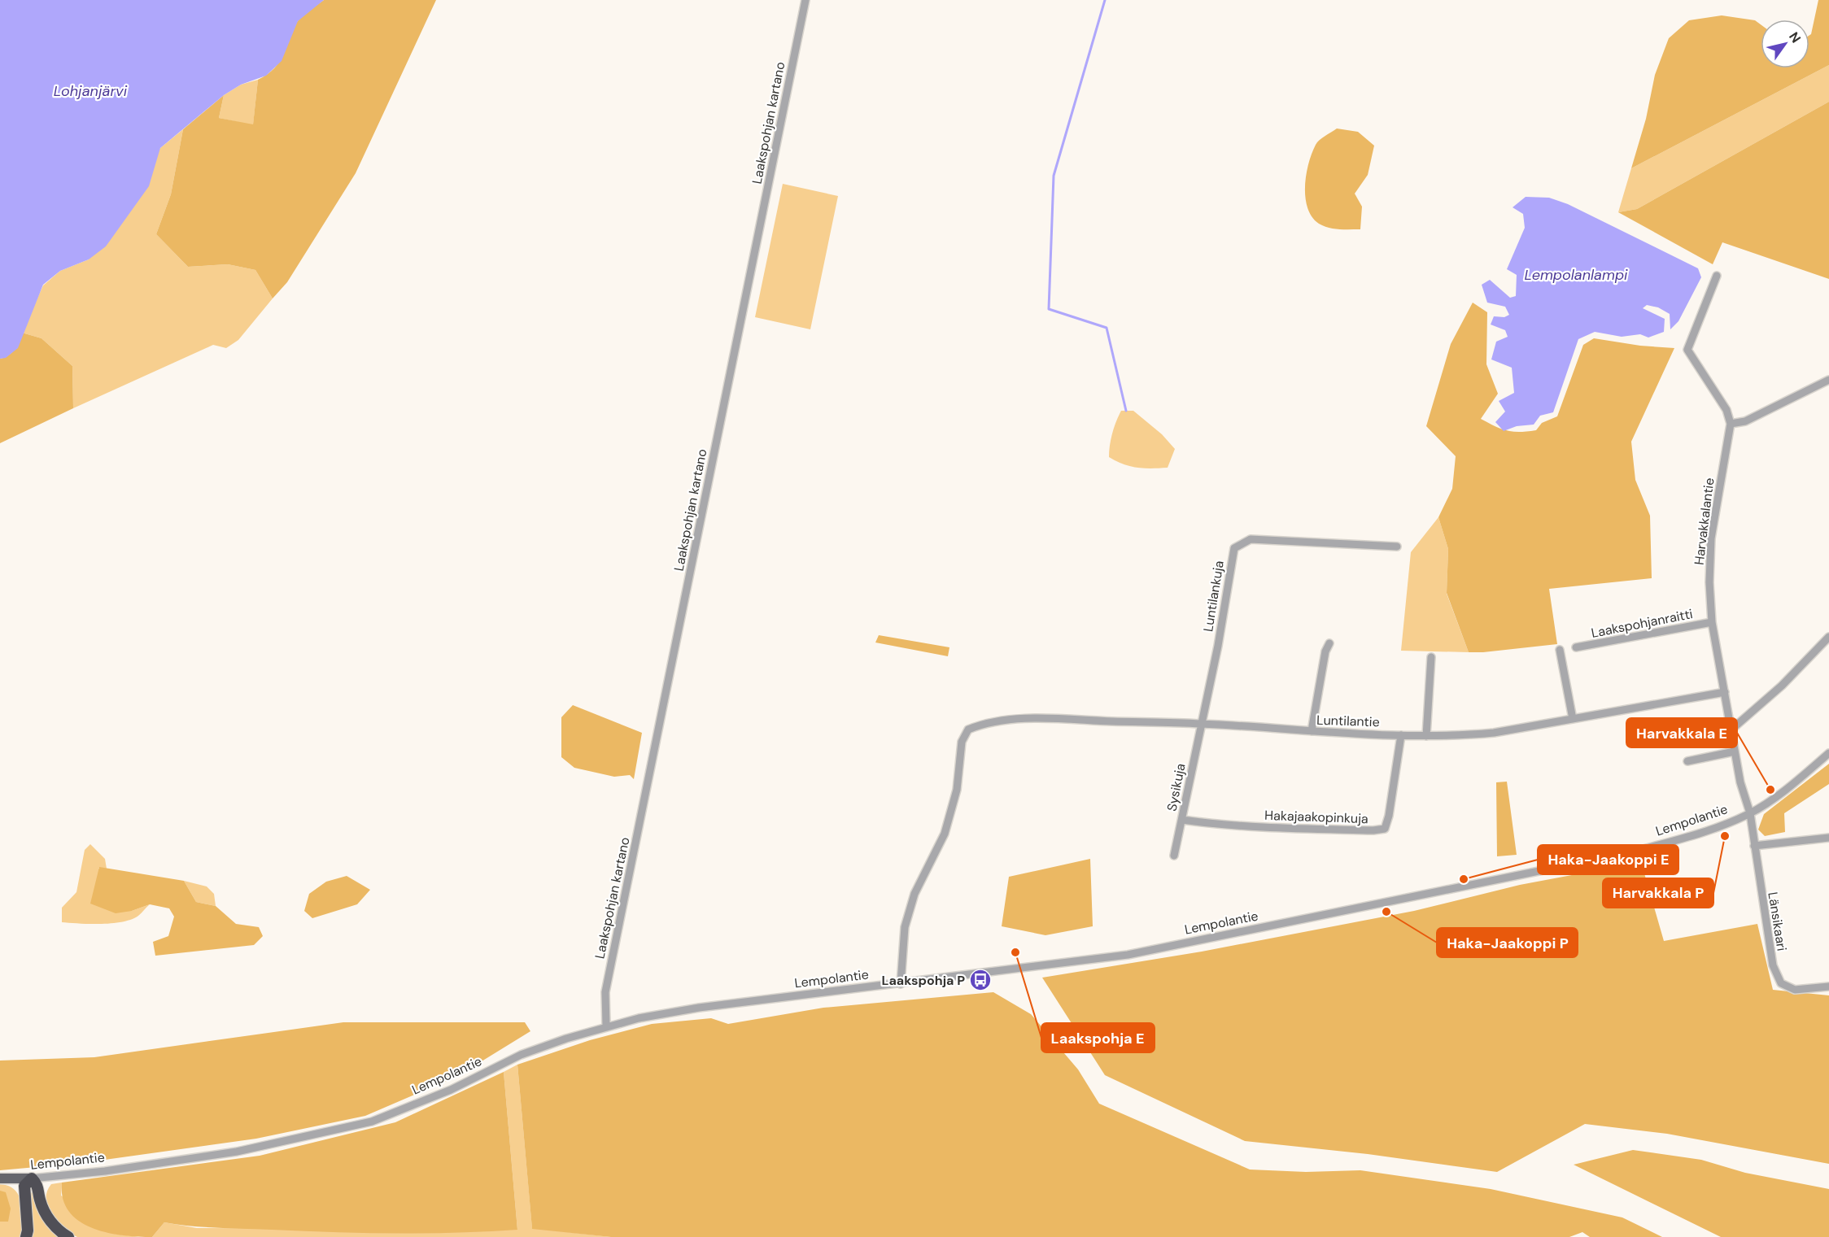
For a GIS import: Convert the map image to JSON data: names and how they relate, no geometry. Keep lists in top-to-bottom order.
{
  "streets": {
    "main road": ["Lempolantie"],
    "street": [
      "Laakspohjan kartano",
      "Harvakkalantie",
      "Luntilankuja",
      "Laakspohjanraitti",
      "Luntilantie",
      "Sysikuja",
      "Hakajaakopinkuja",
      "Länsikaari"
    ]
  },
  "crossings": [
    ["Laakspohjan kartano", "Lempolantie"],
    ["Harvakkalantie", "Laakspohjanraitti"],
    ["Harvakkalantie", "Luntilantie"],
    ["Harvakkalantie", "Lempolantie"],
    ["Harvakkalantie", "Länsikaari"],
    ["Luntilankuja", "Luntilantie"],
    ["Luntilankuja", "Sysikuja"],
    ["Luntilantie", "Sysikuja"],
    ["Luntilantie", "Hakajaakopinkuja"],
    ["Luntilantie", "Lempolantie"],
    ["Sysikuja", "Hakajaakopinkuja"],
    ["Lempolantie", "Länsikaari"]
  ],
  "water": ["Lohjanjärvi", "Lempolanlampi"],
  "places": {
    "other": [
      "Harvakkala E",
      "Harvakkala P",
      "Haka-Jaakoppi E",
      "Haka-Jaakoppi P",
      "Laakspohja E"
    ],
    "bus stop": ["Laakspohja P"]
  },
  "north": "top right"
}
